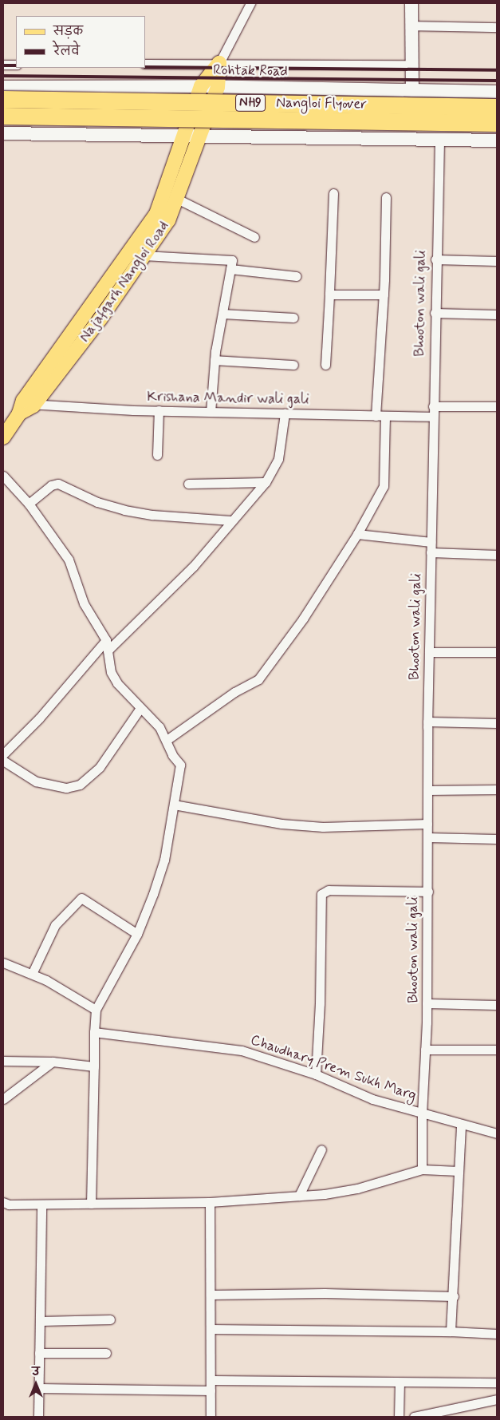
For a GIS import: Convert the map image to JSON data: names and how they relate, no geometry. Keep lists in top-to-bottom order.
{
  "streets": {
    "highway": ["NH9", "Nangloi Flyover"],
    "main road": ["Najafgarh Nangloi Road"],
    "street": [
      "Rohtak Road",
      "Bhooton wali gali",
      "Krishana Mandir wali gali",
      "Chaudhary Prem Sukh Marg"
    ]
  },
  "crossings": [
    ["Rohtak Road", "Najafgarh Nangloi Road"],
    ["Najafgarh Nangloi Road", "Krishana Mandir wali gali"],
    ["Bhooton wali gali", "Krishana Mandir wali gali"],
    ["Bhooton wali gali", "Chaudhary Prem Sukh Marg"]
  ],
  "legend": ["सड़क", "रेलवे"],
  "north": "top"
}
